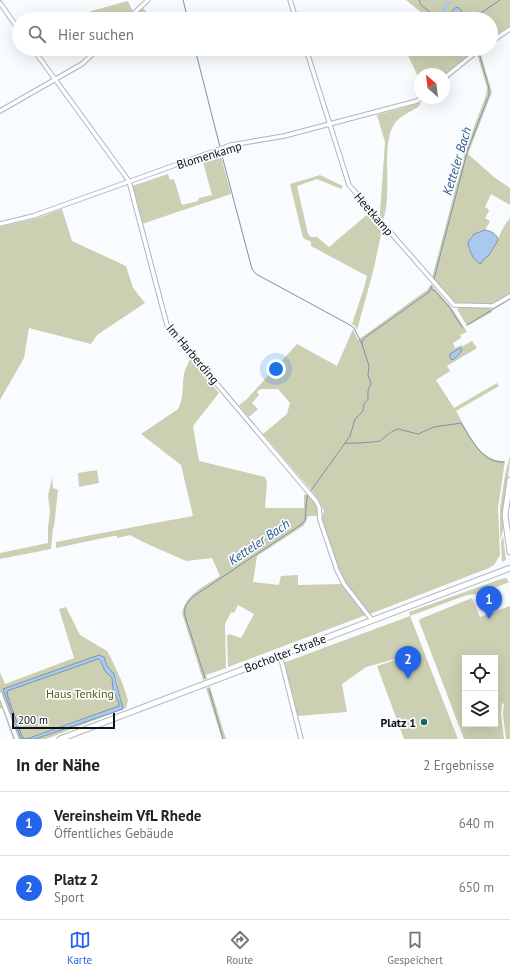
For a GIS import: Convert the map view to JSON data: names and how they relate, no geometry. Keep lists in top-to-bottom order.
{
  "streets": {
    "main road": ["Bocholter Straße"],
    "street": ["Blomenkamp", "Heetkamp", "Im Harberding"]
  },
  "crossings": [
    ["Blomenkamp", "Heetkamp"],
    ["Blomenkamp", "Im Harberding"],
    ["Im Harberding", "Bocholter Straße"]
  ],
  "water": ["Ketteler Bach"],
  "parks": ["Haus Tenking"],
  "places": ["Platz 1"],
  "scale_bar": "200 m",
  "north": "top left",
  "page": {
    "search": "Hier suchen",
    "pins": ["1", "2"],
    "scale": "200 m",
    "heading": ["In der Nähe", "2 Ergebnisse"],
    "list": [
      {
        "mark": "1",
        "name": "Vereinsheim VfL Rhede",
        "note": "Öffentliches Gebäude",
        "value": "640 m"
      },
      {
        "mark": "2",
        "name": "Platz 2",
        "note": "Sport",
        "value": "650 m"
      }
    ],
    "nav": ["Karte", "Route", "Gespeichert"]
  }
}
